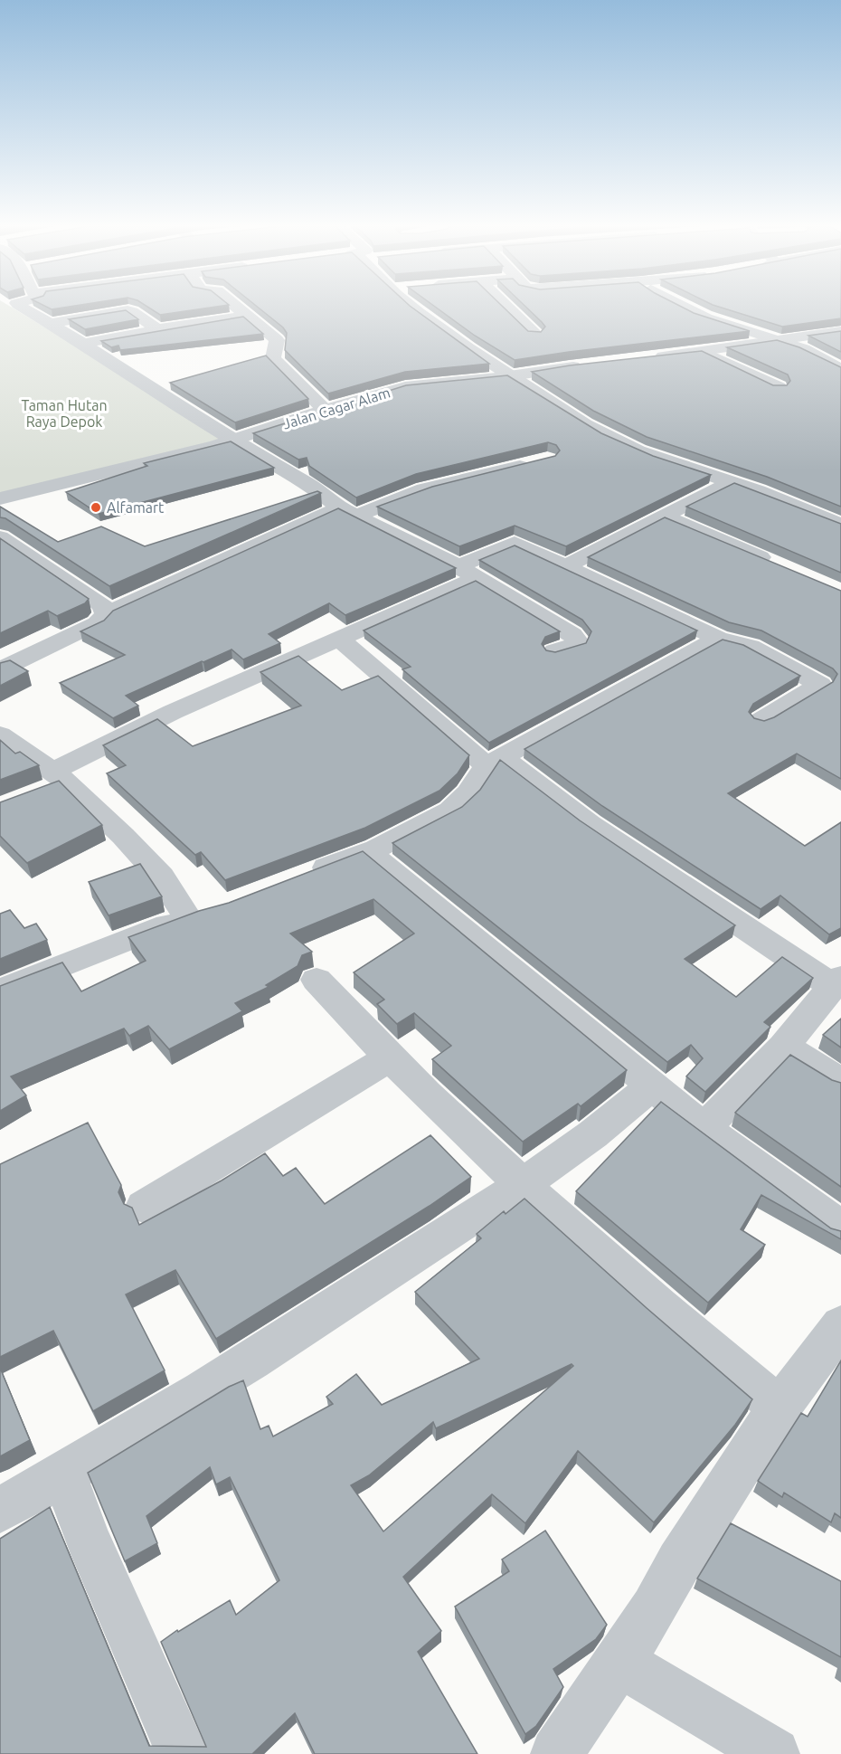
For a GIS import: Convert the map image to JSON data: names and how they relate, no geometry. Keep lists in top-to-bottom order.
{
  "streets": {
    "street": ["Jalan Cagar Alam"]
  },
  "parks": ["Taman Hutan Raya Depok"],
  "places": ["Alfamart"]
}
